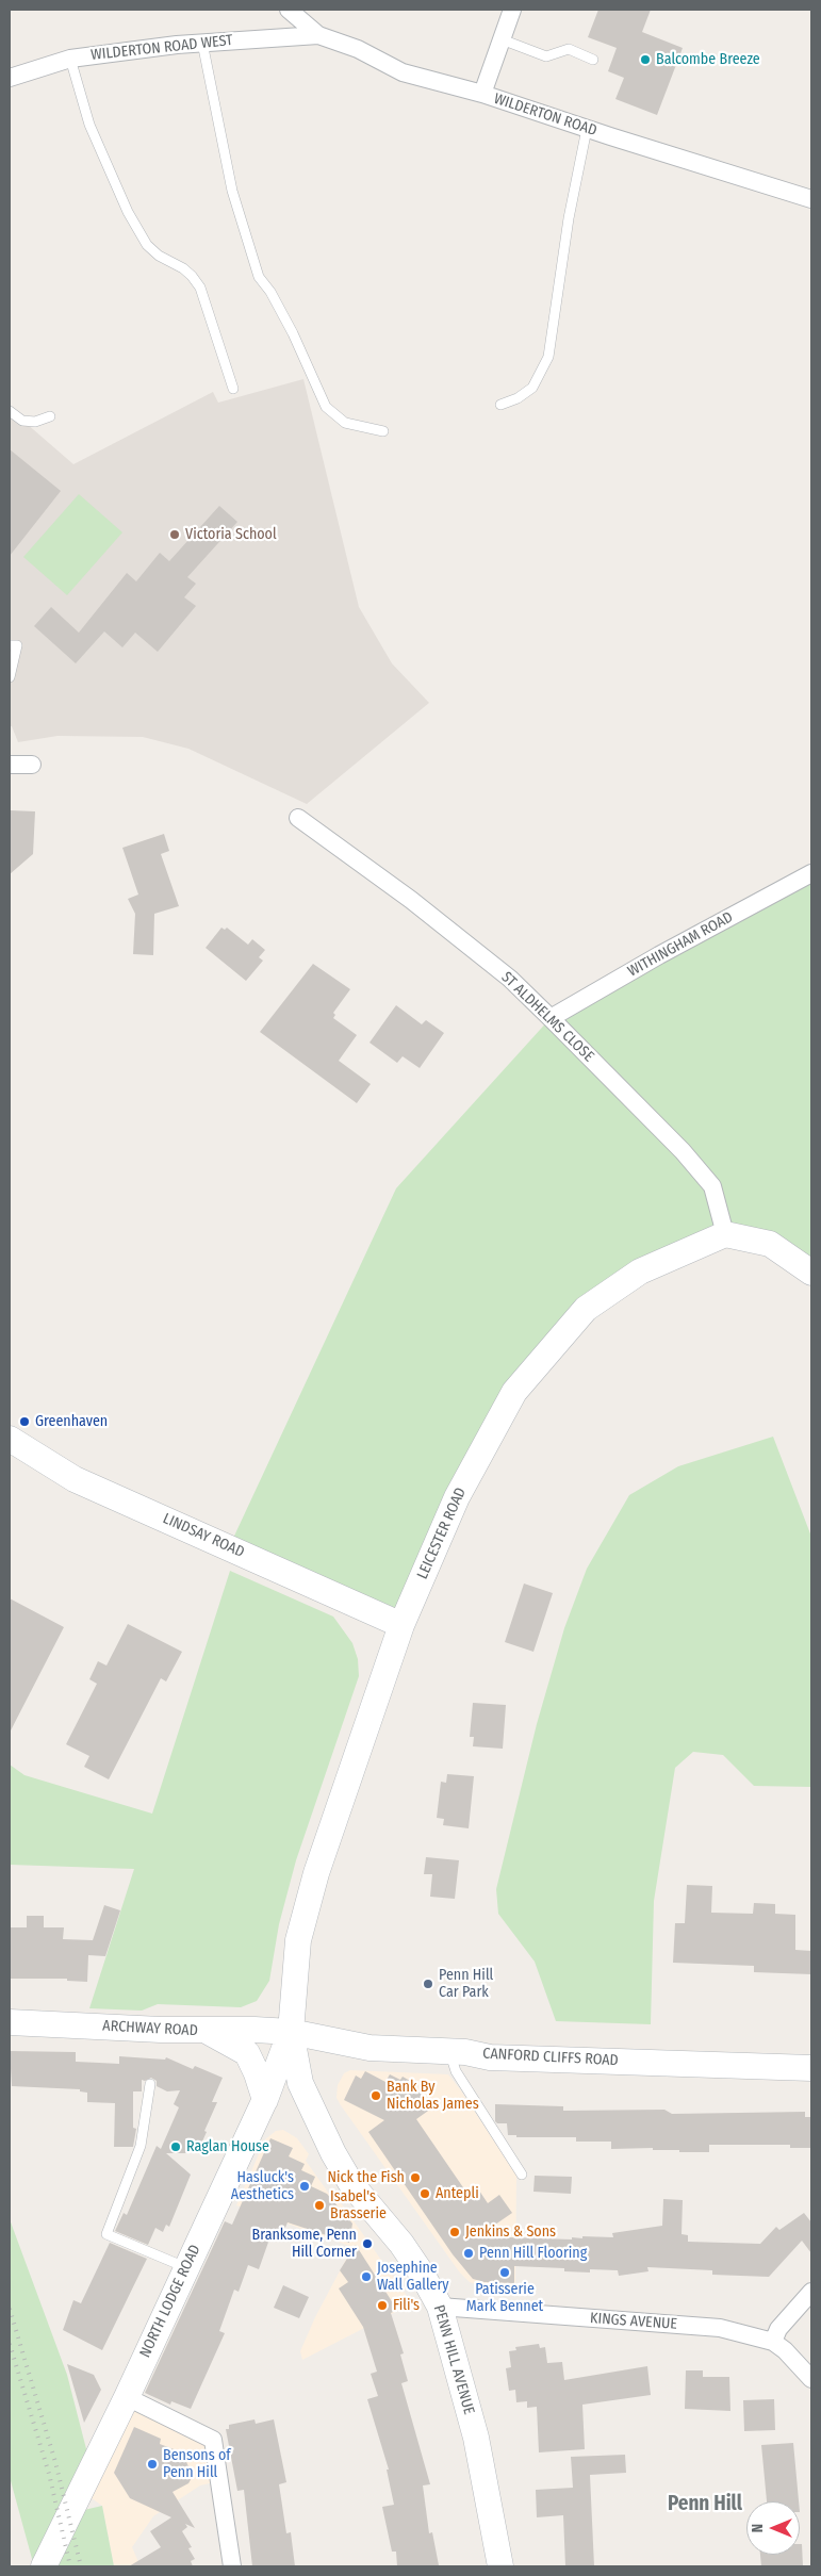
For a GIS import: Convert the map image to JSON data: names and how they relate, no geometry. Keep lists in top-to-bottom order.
{
  "streets": {
    "street": [
      "WILDERTON ROAD WEST",
      "WILDERTON ROAD",
      "WITHINGHAM ROAD",
      "ST ALDHELMS CLOSE",
      "LEICESTER ROAD",
      "LINDSAY ROAD",
      "ARCHWAY ROAD",
      "CANFORD CLIFFS ROAD",
      "NORTH LODGE ROAD",
      "KINGS AVENUE",
      "PENN HILL AVENUE"
    ]
  },
  "crossings": [
    ["WILDERTON ROAD WEST", "WILDERTON ROAD"],
    ["WITHINGHAM ROAD", "ST ALDHELMS CLOSE"],
    ["ST ALDHELMS CLOSE", "LEICESTER ROAD"],
    ["LEICESTER ROAD", "LINDSAY ROAD"],
    ["LEICESTER ROAD", "ARCHWAY ROAD"],
    ["LEICESTER ROAD", "CANFORD CLIFFS ROAD"],
    ["LEICESTER ROAD", "NORTH LODGE ROAD"],
    ["LEICESTER ROAD", "PENN HILL AVENUE"],
    ["ARCHWAY ROAD", "CANFORD CLIFFS ROAD"],
    ["ARCHWAY ROAD", "NORTH LODGE ROAD"],
    ["ARCHWAY ROAD", "PENN HILL AVENUE"],
    ["CANFORD CLIFFS ROAD", "NORTH LODGE ROAD"],
    ["CANFORD CLIFFS ROAD", "PENN HILL AVENUE"],
    ["NORTH LODGE ROAD", "PENN HILL AVENUE"],
    ["KINGS AVENUE", "PENN HILL AVENUE"]
  ],
  "districts": ["Penn Hill"],
  "places": [
    "Balcombe Breeze",
    "Victoria School",
    "Greenhaven",
    "Penn Hill Car Park",
    "Bank By Nicholas James",
    "Raglan House",
    "Nick the Fish",
    "Hasluck's Aesthetics",
    "Antepli",
    "Isabel's Brasserie",
    "Jenkins & Sons",
    "Branksome, Penn Hill Corner",
    "Penn Hill Flooring",
    "Patisserie Mark Bennet",
    "Josephine Wall Gallery",
    "Fili's",
    "Bensons of Penn Hill"
  ],
  "north": "left"
}
